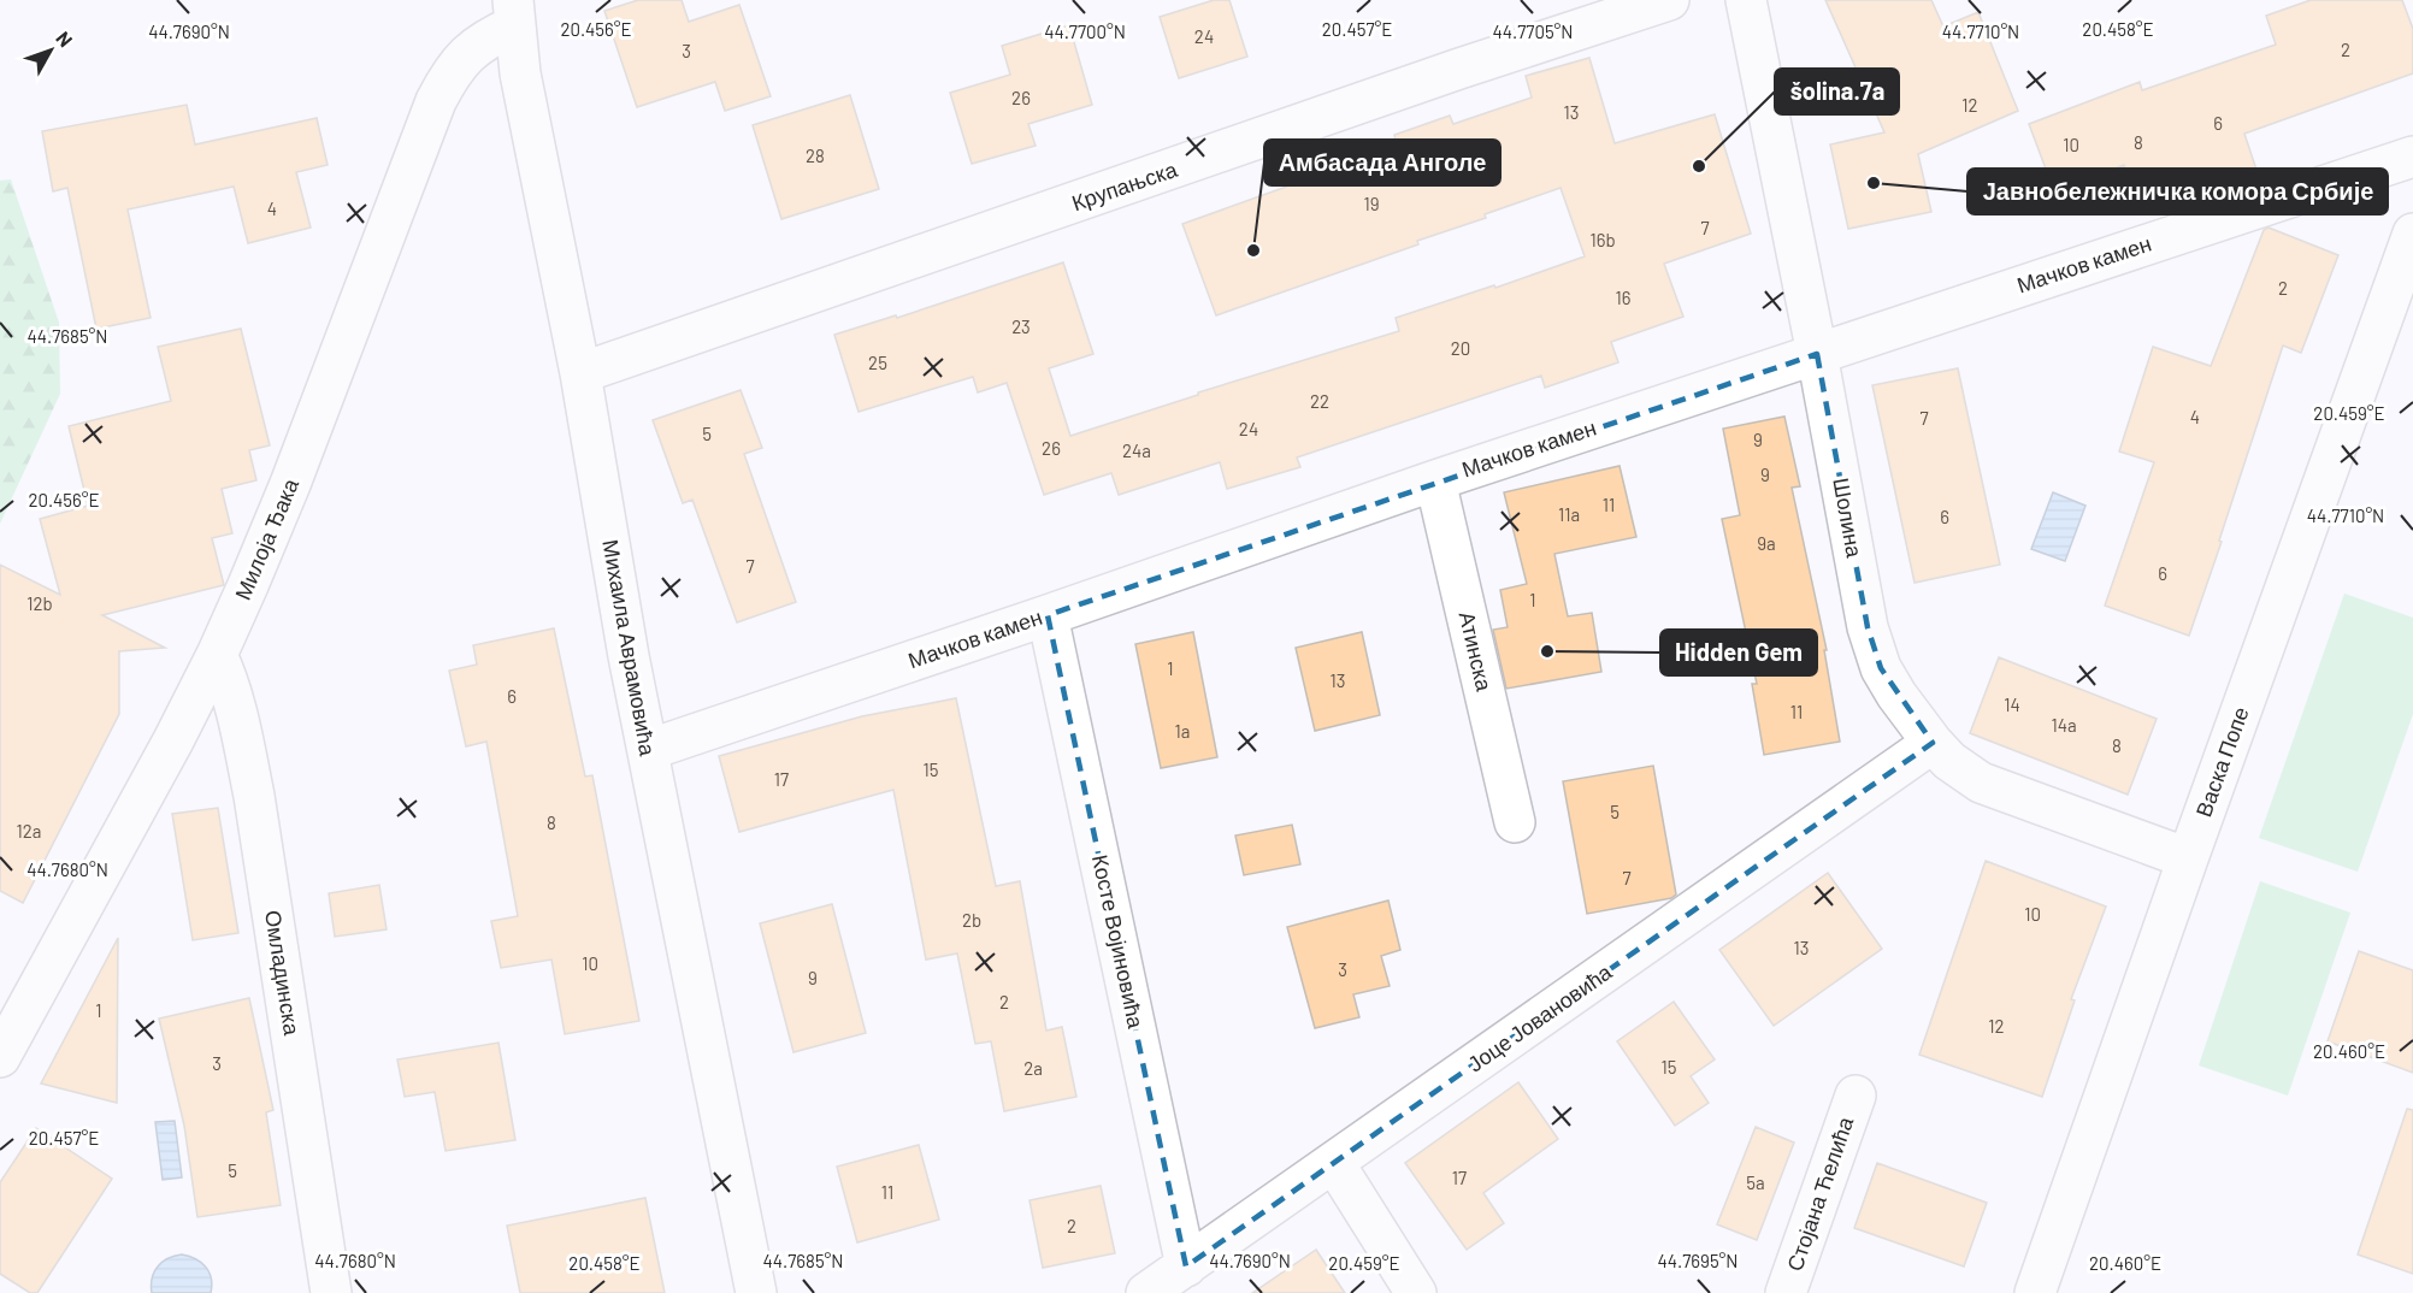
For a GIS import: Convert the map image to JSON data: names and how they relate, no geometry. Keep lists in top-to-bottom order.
{
  "streets": {
    "street": [
      "Крупањска",
      "Мачков камен",
      "Шолина",
      "Милоја Ђака",
      "Михаила Аврамовића",
      "Атинска",
      "Васка Попе",
      "Косте Војиновића",
      "Омладинска",
      "Јоце Јовановића",
      "Стојана Ћелића"
    ]
  },
  "crossings": [
    ["Крупањска", "Михаила Аврамовића"],
    ["Мачков камен", "Шолина"],
    ["Мачков камен", "Михаила Аврамовића"],
    ["Мачков камен", "Атинска"],
    ["Мачков камен", "Косте Војиновића"],
    ["Шолина", "Васка Попе"],
    ["Шолина", "Јоце Јовановића"],
    ["Милоја Ђака", "Михаила Аврамовића"],
    ["Милоја Ђака", "Омладинска"],
    ["Косте Војиновића", "Јоце Јовановића"]
  ],
  "places": [
    "šolina.7a",
    "Јавнобележничка комора Србије",
    "Амбасада Анголе",
    "Hidden Gem"
  ],
  "house_numbers": [
    "24",
    "2",
    "3",
    "26",
    "12",
    "13",
    "6",
    "8",
    "10",
    "28",
    "19",
    "4",
    "7",
    "16b",
    "2",
    "16",
    "23",
    "20",
    "25",
    "22",
    "4",
    "7",
    "24",
    "5",
    "9",
    "26",
    "24a",
    "9",
    "11",
    "11a",
    "6",
    "9a",
    "7",
    "6",
    "1",
    "12b",
    "1",
    "13",
    "6",
    "14",
    "11",
    "14a",
    "1a",
    "8",
    "15",
    "17",
    "5",
    "8",
    "12a",
    "7",
    "10",
    "2b",
    "13",
    "10",
    "3",
    "9",
    "2",
    "1",
    "12",
    "3",
    "15",
    "2a",
    "5",
    "17",
    "5a",
    "11",
    "2"
  ],
  "north": "top right",
  "coordinates": [
    "20.456°E",
    "20.457°E",
    "20.458°E",
    "44.7690°N",
    "44.7700°N",
    "44.7705°N",
    "44.7710°N",
    "44.7685°N",
    "20.459°E",
    "44.7680°N",
    "20.460°E",
    "44.7695°N"
  ]
}
